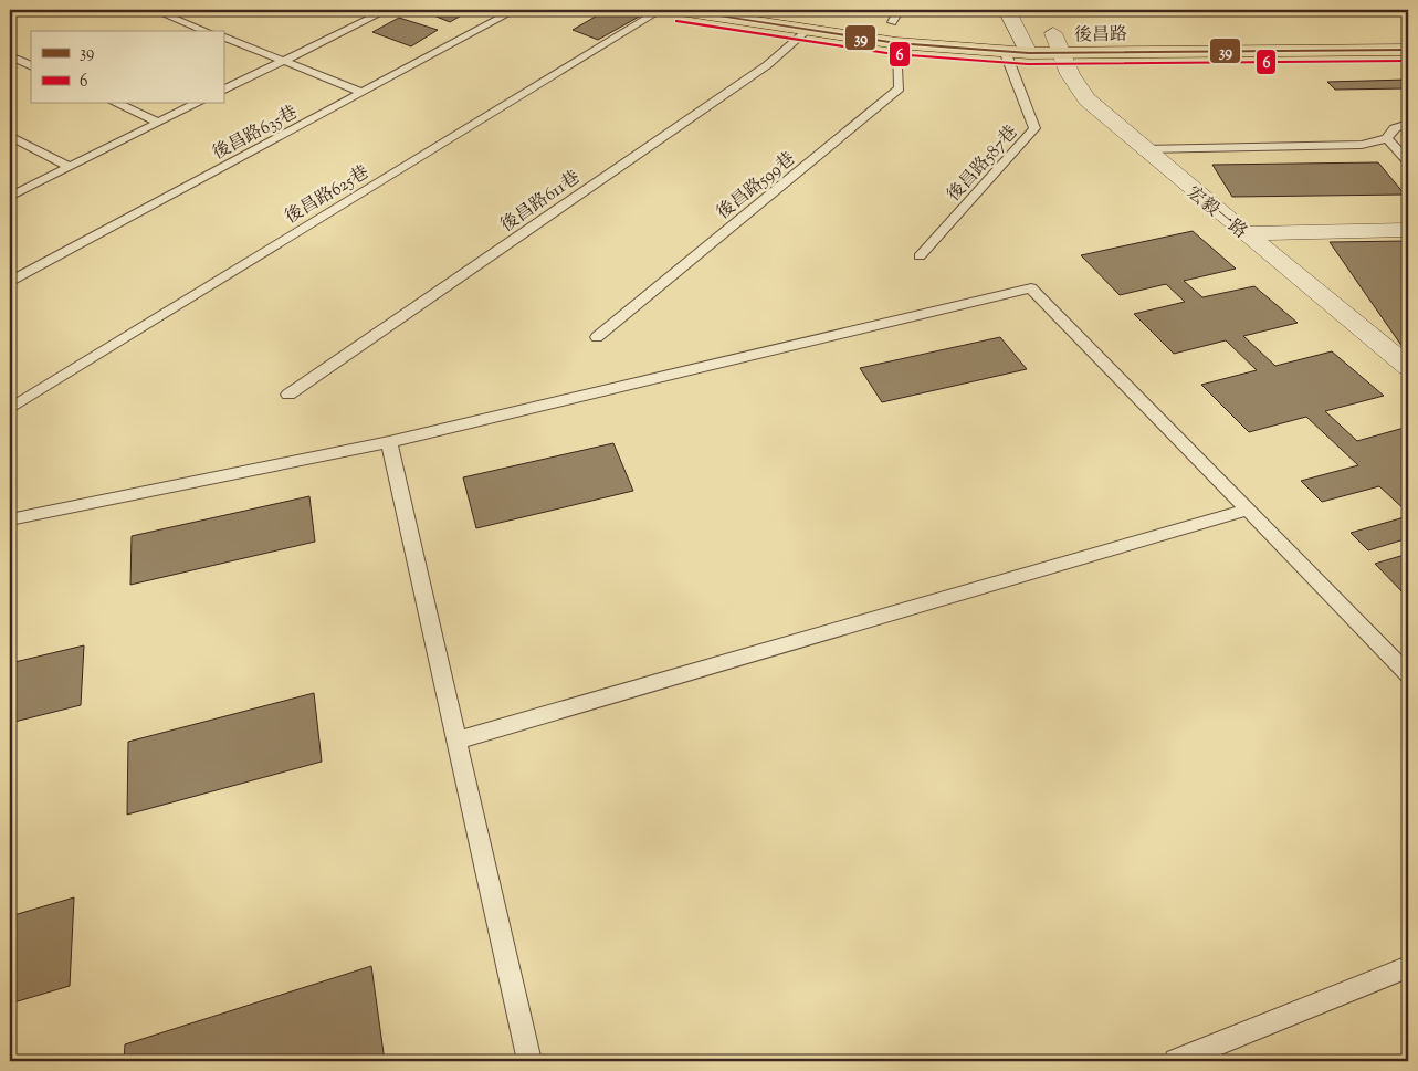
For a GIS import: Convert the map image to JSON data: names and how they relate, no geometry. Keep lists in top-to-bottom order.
{
  "streets": {
    "main road": ["後昌路"],
    "street": ["宏毅一路"],
    "lane": [
      "後昌路635巷",
      "後昌路587巷",
      "後昌路599巷",
      "後昌路625巷",
      "後昌路611巷"
    ]
  },
  "crossings": [
    ["後昌路", "後昌路587巷"],
    ["後昌路", "後昌路599巷"],
    ["後昌路", "後昌路611巷"],
    ["後昌路", "宏毅一路"]
  ],
  "lines": ["transit line 39", "transit line 6"],
  "legend": ["39", "6"]
}
